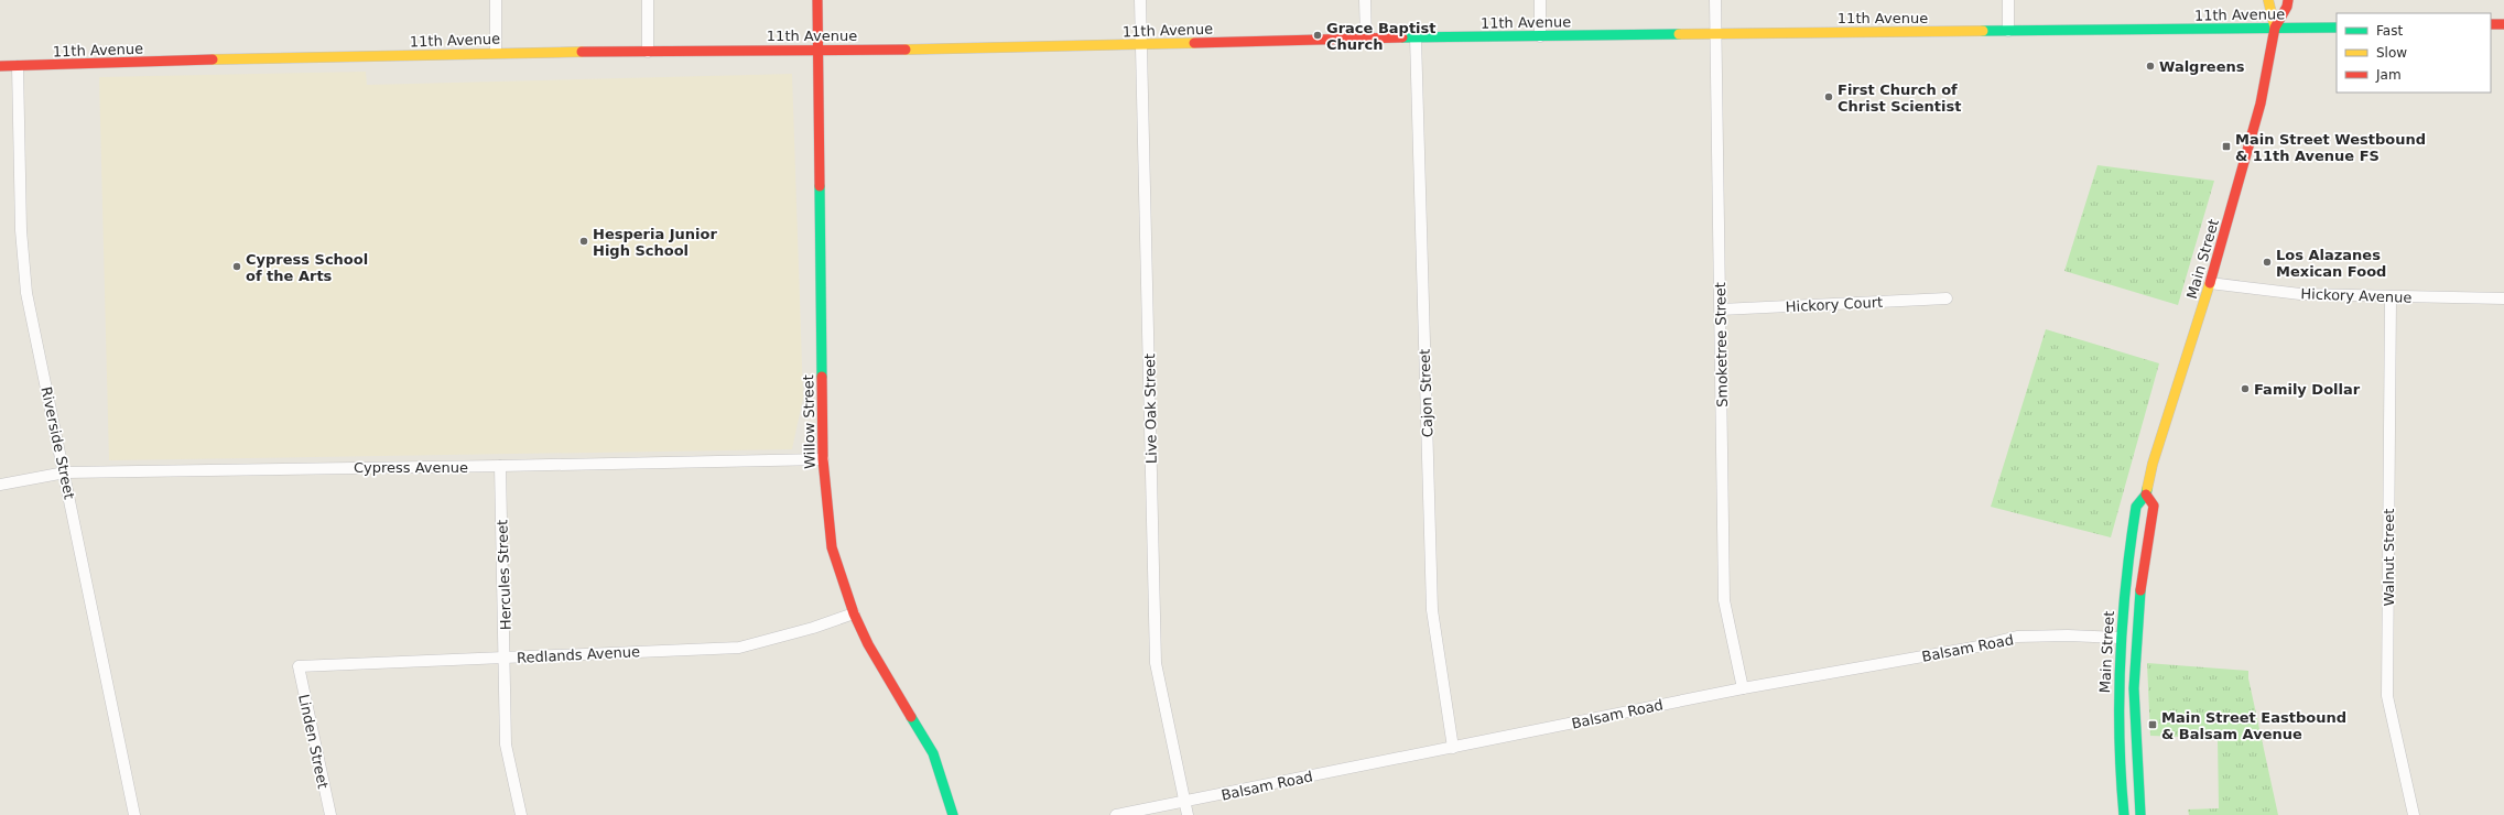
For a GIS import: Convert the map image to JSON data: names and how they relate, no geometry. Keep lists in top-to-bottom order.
{
  "streets": {
    "main road": ["11th Avenue", "Main Street", "Willow Street"],
    "street": [
      "Hickory Avenue",
      "Hickory Court",
      "Smoketree Street",
      "Cajon Street",
      "Live Oak Street",
      "Riverside Street",
      "Cypress Avenue",
      "Walnut Street",
      "Hercules Street",
      "Balsam Road",
      "Redlands Avenue",
      "Linden Street"
    ]
  },
  "crossings": [
    ["11th Avenue", "Main Street"],
    ["11th Avenue", "Smoketree Street"],
    ["11th Avenue", "Cajon Street"],
    ["11th Avenue", "Live Oak Street"],
    ["11th Avenue", "Willow Street"],
    ["11th Avenue", "Riverside Street"],
    ["Main Street", "Hickory Avenue"],
    ["Main Street", "Balsam Road"],
    ["Hickory Avenue", "Walnut Street"],
    ["Hickory Court", "Smoketree Street"],
    ["Smoketree Street", "Balsam Road"],
    ["Cajon Street", "Balsam Road"],
    ["Live Oak Street", "Balsam Road"],
    ["Willow Street", "Cypress Avenue"],
    ["Willow Street", "Redlands Avenue"],
    ["Riverside Street", "Cypress Avenue"],
    ["Cypress Avenue", "Hercules Street"],
    ["Hercules Street", "Redlands Avenue"],
    ["Redlands Avenue", "Linden Street"]
  ],
  "places": {
    "other": [
      "Grace Baptist Church",
      "Walgreens",
      "First Church of Christ Scientist",
      "Hesperia Junior High School",
      "Los Alazanes Mexican Food",
      "Cypress School of the Arts",
      "Family Dollar"
    ],
    "transit": ["Main Street Westbound & 11th Avenue FS", "Main Street Eastbound & Balsam Avenue"]
  },
  "legend": ["Fast", "Slow", "Jam"]
}
